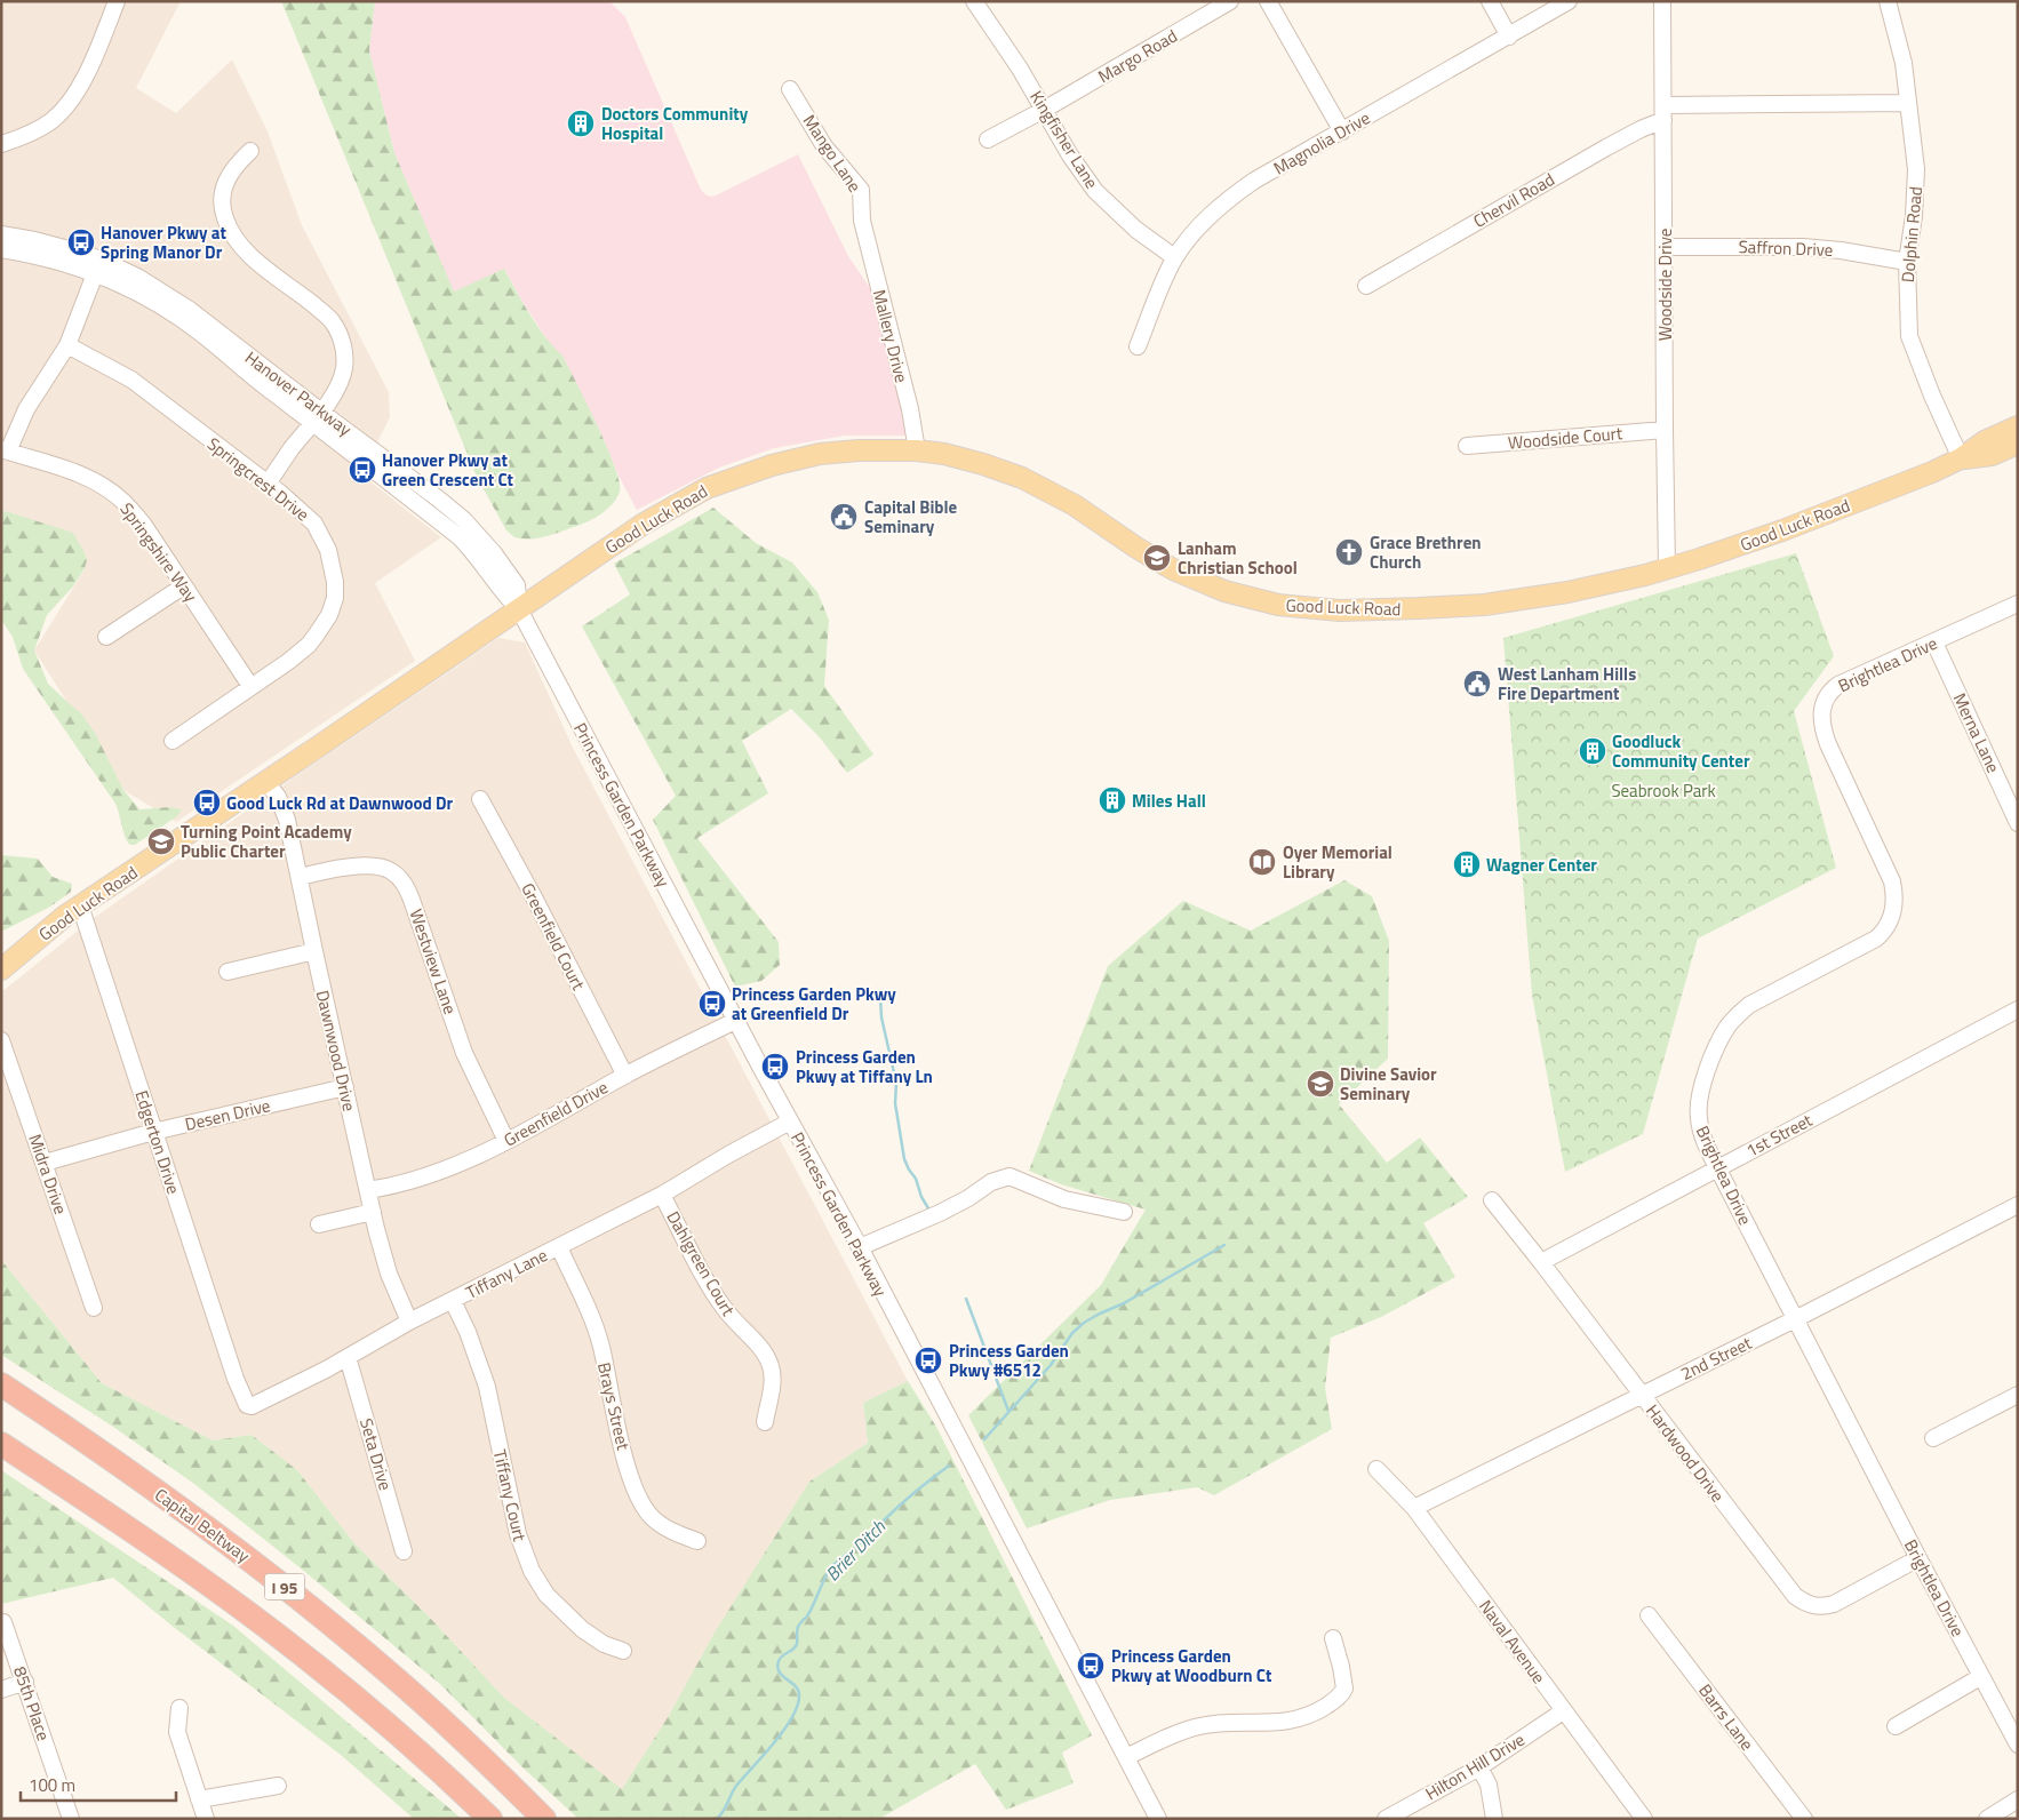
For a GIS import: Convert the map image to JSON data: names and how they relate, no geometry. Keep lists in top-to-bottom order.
{
  "streets": {
    "highway": ["Capital Beltway", "I 95"],
    "main road": ["Good Luck Road"],
    "street": [
      "Margo Road",
      "Kingfisher Lane",
      "Magnolia Drive",
      "Mango Lane",
      "Chervil Road",
      "Dolphin Road",
      "Saffron Drive",
      "Woodside Drive",
      "Mallery Drive",
      "Hanover Parkway",
      "Woodside Court",
      "Springcrest Drive",
      "Springshire Way",
      "Brightlea Drive",
      "Merna Lane",
      "Princess Garden Parkway",
      "Greenfield Court",
      "Westview Lane",
      "Dawnwood Drive",
      "Greenfield Drive",
      "Desen Drive",
      "1st Street",
      "Edgerton Drive",
      "Midra Drive",
      "Dahlgreen Court",
      "Tiffany Lane",
      "2nd Street",
      "Brays Street",
      "Hardwood Drive",
      "Seta Drive",
      "Tiffany Court",
      "Naval Avenue",
      "85th Place",
      "Barrs Lane",
      "Hilton Hill Drive"
    ]
  },
  "crossings": [
    ["Margo Road", "Kingfisher Lane"],
    ["Kingfisher Lane", "Magnolia Drive"],
    ["Mango Lane", "Mallery Drive"],
    ["Chervil Road", "Dolphin Road"],
    ["Chervil Road", "Woodside Drive"],
    ["Dolphin Road", "Saffron Drive"],
    ["Dolphin Road", "Good Luck Road"],
    ["Saffron Drive", "Woodside Drive"],
    ["Woodside Drive", "Woodside Court"],
    ["Woodside Drive", "Good Luck Road"],
    ["Mallery Drive", "Good Luck Road"],
    ["Hanover Parkway", "Good Luck Road"],
    ["Hanover Parkway", "Princess Garden Parkway"],
    ["Springcrest Drive", "Springshire Way"],
    ["Good Luck Road", "Princess Garden Parkway"],
    ["Good Luck Road", "Dawnwood Drive"],
    ["Good Luck Road", "Edgerton Drive"],
    ["Brightlea Drive", "Merna Lane"],
    ["Brightlea Drive", "1st Street"],
    ["Brightlea Drive", "2nd Street"],
    ["Brightlea Drive", "Hardwood Drive"],
    ["Princess Garden Parkway", "Greenfield Drive"],
    ["Princess Garden Parkway", "Tiffany Lane"],
    ["Greenfield Court", "Greenfield Drive"],
    ["Westview Lane", "Dawnwood Drive"],
    ["Westview Lane", "Greenfield Drive"],
    ["Dawnwood Drive", "Greenfield Drive"],
    ["Dawnwood Drive", "Desen Drive"],
    ["Dawnwood Drive", "Tiffany Lane"],
    ["Desen Drive", "Edgerton Drive"],
    ["Desen Drive", "Midra Drive"],
    ["1st Street", "Hardwood Drive"],
    ["Edgerton Drive", "Tiffany Lane"],
    ["Dahlgreen Court", "Tiffany Lane"],
    ["Tiffany Lane", "Brays Street"],
    ["Tiffany Lane", "Seta Drive"],
    ["Tiffany Lane", "Tiffany Court"],
    ["2nd Street", "Hardwood Drive"],
    ["2nd Street", "Naval Avenue"],
    ["Naval Avenue", "Hilton Hill Drive"]
  ],
  "water": ["Brier Ditch"],
  "parks": ["Seabrook Park"],
  "places": {
    "building": [
      "Doctors Community Hospital",
      "Goodluck Community Center",
      "Miles Hall",
      "Wagner Center"
    ],
    "bus stop": [
      "Hanover Pkwy at Spring Manor Dr",
      "Hanover Pkwy at Green Crescent Ct",
      "Good Luck Rd at Dawnwood Dr",
      "Princess Garden Pkwy at Greenfield Dr",
      "Princess Garden Pkwy at Tiffany Ln",
      "Princess Garden Pkwy #6512",
      "Princess Garden Pkwy at Woodburn Ct"
    ],
    "public building": ["Capital Bible Seminary", "West Lanham Hills Fire Department"],
    "church": ["Grace Brethren Church"],
    "school or university": ["Lanham Christian School", "Turning Point Academy Public Charter", "Divine Savior Seminary"],
    "library": ["Oyer Memorial Library"]
  },
  "scale_bar": "100 m"
}
